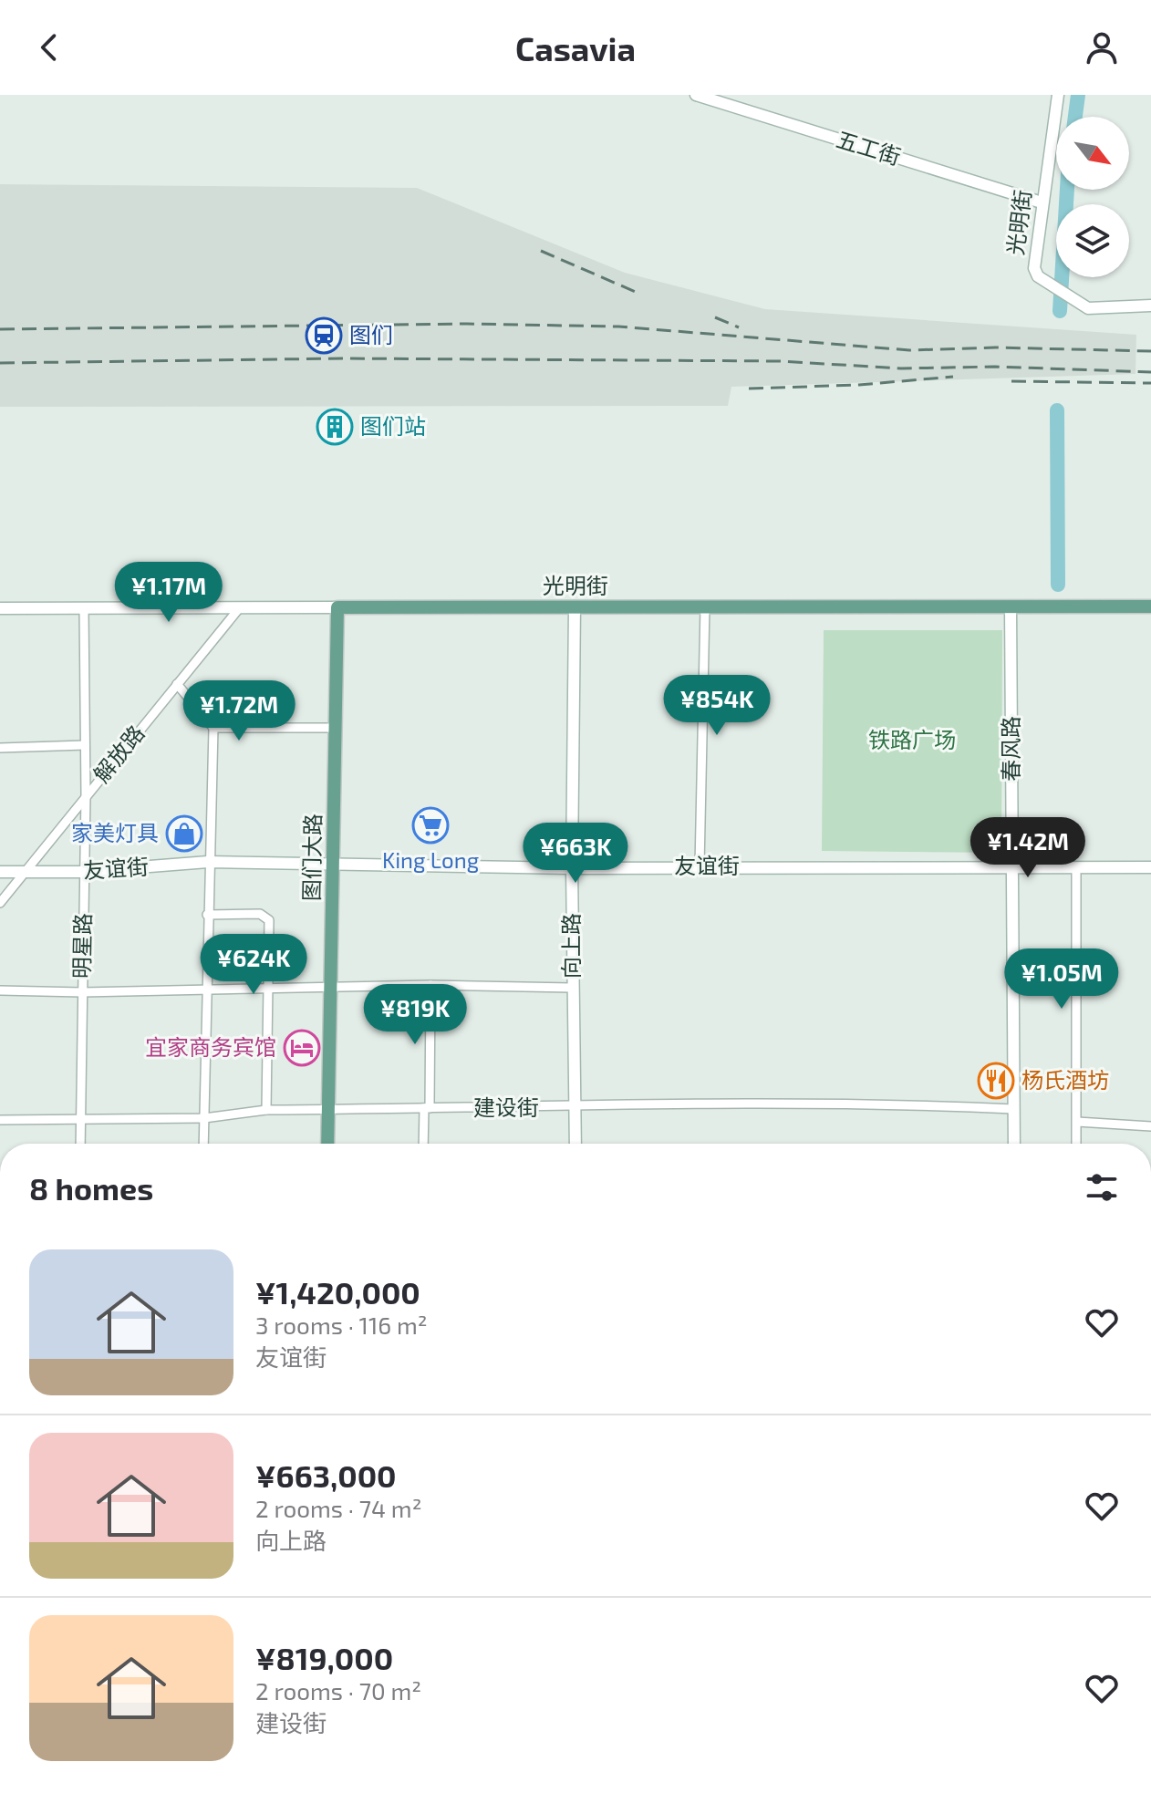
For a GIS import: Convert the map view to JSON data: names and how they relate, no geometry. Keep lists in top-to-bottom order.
{
  "streets": {
    "main road": ["光明街", "图们大路"],
    "street": [
      "五工街",
      "春风路",
      "解放路",
      "友谊街",
      "明星路",
      "向上路",
      "建设街"
    ]
  },
  "crossings": [
    ["五工街", "光明街"],
    ["光明街", "春风路"],
    ["光明街", "解放路"],
    ["光明街", "图们大路"],
    ["光明街", "明星路"],
    ["光明街", "向上路"],
    ["春风路", "友谊街"],
    ["春风路", "建设街"],
    ["解放路", "友谊街"],
    ["解放路", "明星路"],
    ["图们大路", "友谊街"],
    ["图们大路", "建设街"],
    ["友谊街", "明星路"],
    ["友谊街", "向上路"],
    ["明星路", "建设街"],
    ["向上路", "建设街"]
  ],
  "parks": ["铁路广场"],
  "places": {
    "station": ["图们"],
    "building": ["图们站"],
    "supermarket": ["King Long"],
    "shop": ["家美灯具"],
    "hotel": ["宜家商务宾馆"],
    "restaurant": ["杨氏酒坊"]
  },
  "north": "bottom right",
  "page": {
    "header": "Casavia",
    "price": [
      "¥1.17M",
      "¥854K",
      "¥1.72M",
      "¥1.42M",
      "¥663K",
      "¥624K",
      "¥1.05M",
      "¥819K"
    ],
    "heading": "8 homes",
    "list": [
      {
        "name": "¥1,420,000",
        "note": "3 rooms · 116 m² · 友谊街"
      },
      {
        "name": "¥663,000",
        "note": "2 rooms · 74 m² · 向上路"
      },
      {
        "name": "¥819,000",
        "note": "2 rooms · 70 m² · 建设街"
      }
    ]
  }
}
